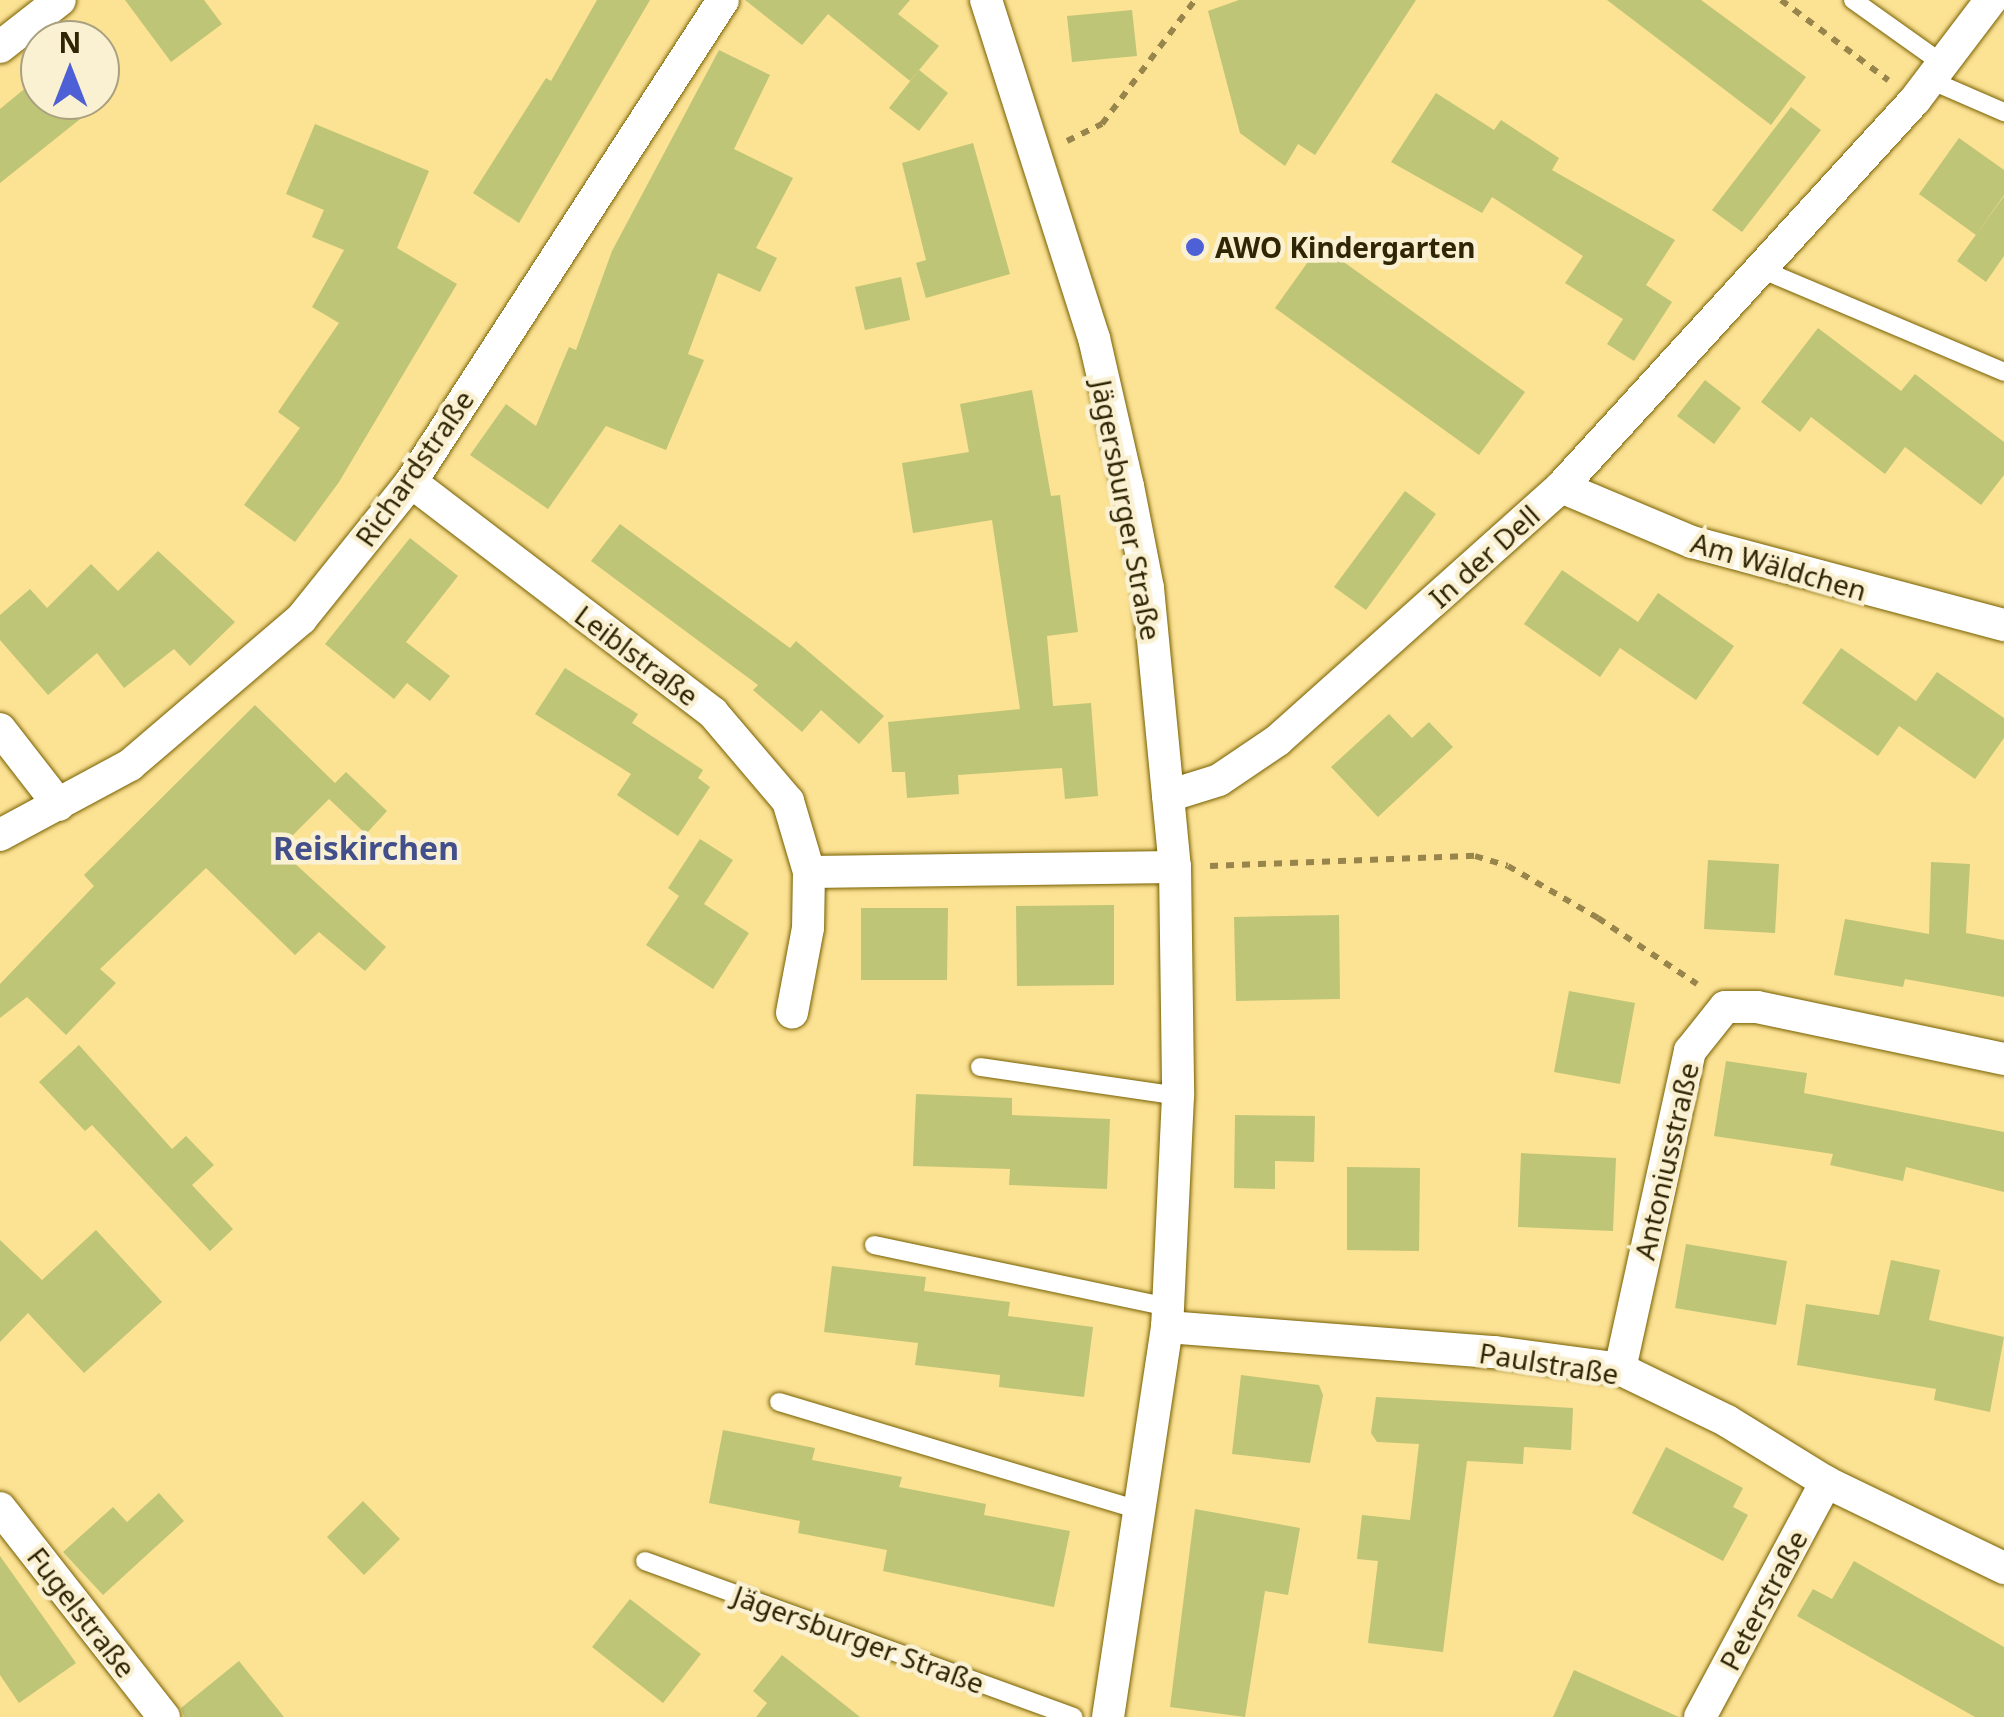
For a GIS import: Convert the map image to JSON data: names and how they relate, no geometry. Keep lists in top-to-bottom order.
{
  "streets": {
    "street": [
      "Richardstraße",
      "Jägersburger Straße",
      "In der Dell",
      "Am Wäldchen",
      "Leiblstraße",
      "Antoniusstraße",
      "Paulstraße",
      "Peterstraße",
      "Fugelstraße"
    ]
  },
  "crossings": [
    ["Richardstraße", "Leiblstraße"],
    ["Jägersburger Straße", "In der Dell"],
    ["Jägersburger Straße", "Paulstraße"],
    ["In der Dell", "Am Wäldchen"],
    ["Antoniusstraße", "Paulstraße"],
    ["Paulstraße", "Peterstraße"]
  ],
  "districts": ["Reiskirchen"],
  "places": ["AWO Kindergarten"],
  "north": "top"
}
